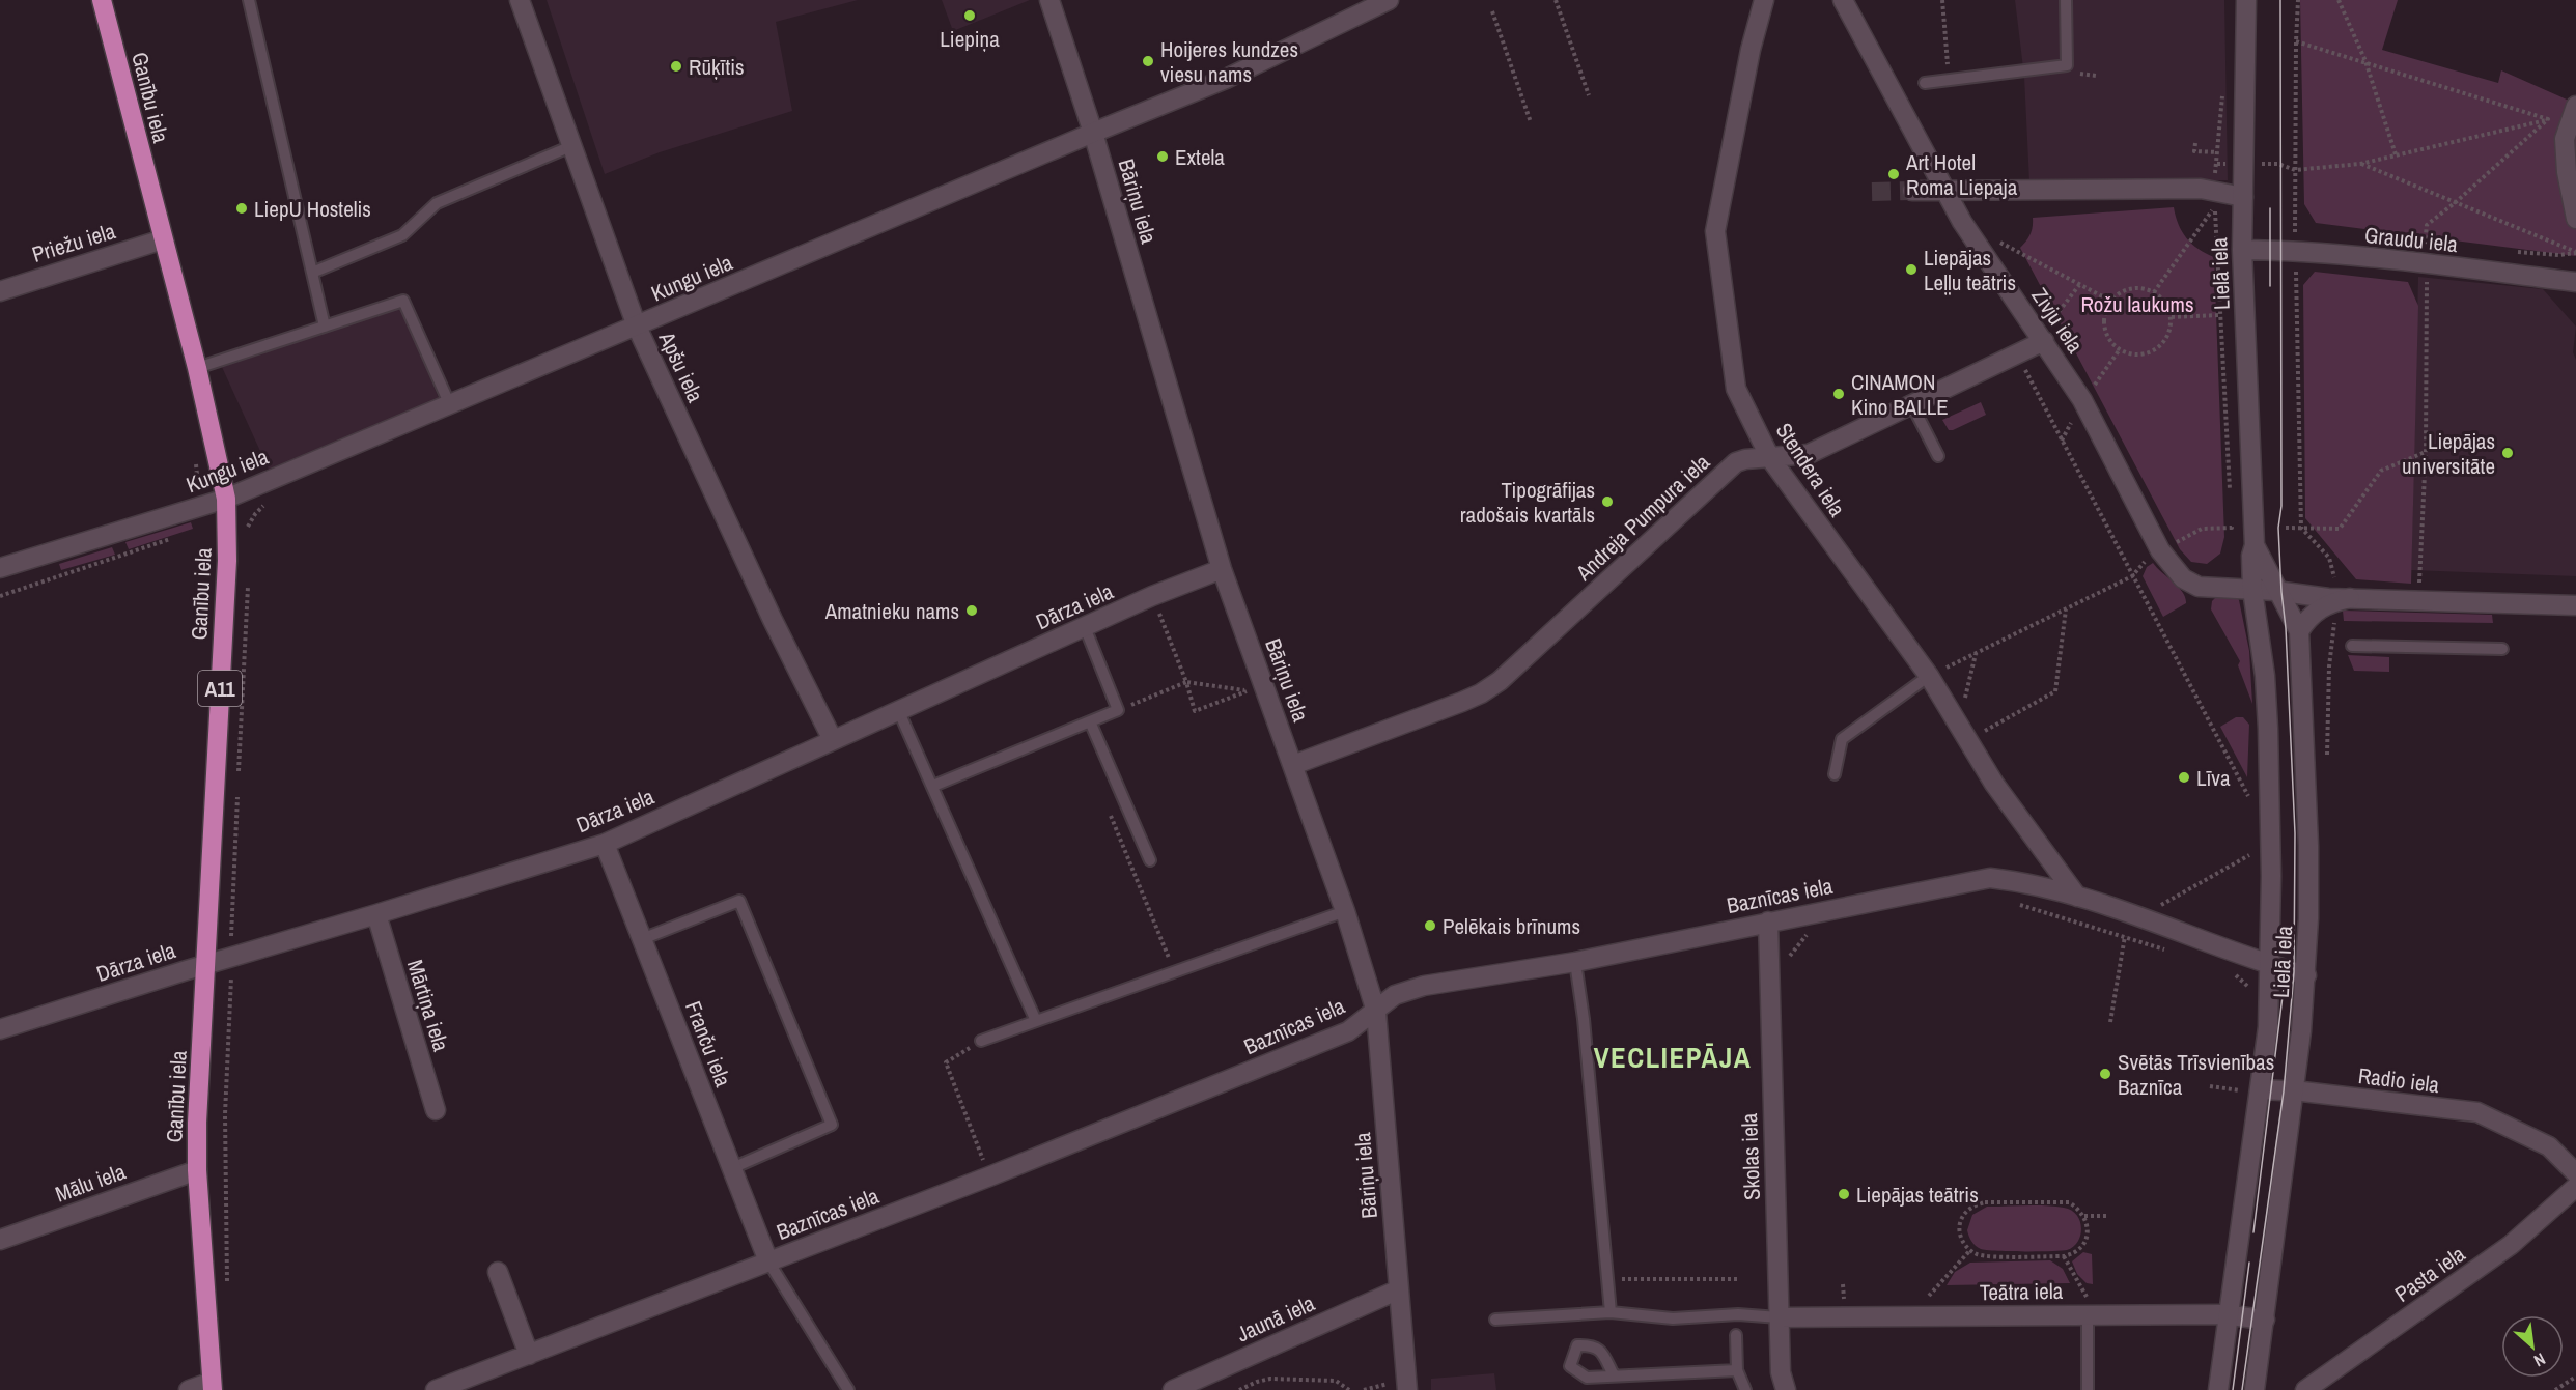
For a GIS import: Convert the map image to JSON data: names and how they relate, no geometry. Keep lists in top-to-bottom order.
{
  "streets": {
    "highway": ["Ganību iela", "A11"],
    "street": [
      "Bāriņu iela",
      "Graudu iela",
      "Priežu iela",
      "Lielā iela",
      "Kungu iela",
      "Zivju iela",
      "Apšu iela",
      "Stendera iela",
      "Andreja Pumpura iela",
      "Dārza iela",
      "Baznīcas iela",
      "Mārtiņa iela",
      "Franču iela",
      "Radio iela",
      "Skolas iela",
      "Mālu iela",
      "Pasta iela",
      "Teātra iela",
      "Jaunā iela"
    ]
  },
  "crossings": [
    ["Ganību iela", "Priežu iela"],
    ["Ganību iela", "Kungu iela"],
    ["Ganību iela", "Dārza iela"],
    ["Ganību iela", "Mālu iela"],
    ["Bāriņu iela", "Kungu iela"],
    ["Bāriņu iela", "Andreja Pumpura iela"],
    ["Bāriņu iela", "Dārza iela"],
    ["Bāriņu iela", "Baznīcas iela"],
    ["Bāriņu iela", "Jaunā iela"],
    ["Graudu iela", "Lielā iela"],
    ["Lielā iela", "Zivju iela"],
    ["Lielā iela", "Baznīcas iela"],
    ["Lielā iela", "Radio iela"],
    ["Lielā iela", "Teātra iela"],
    ["Kungu iela", "Apšu iela"],
    ["Zivju iela", "Andreja Pumpura iela"],
    ["Apšu iela", "Dārza iela"],
    ["Stendera iela", "Andreja Pumpura iela"],
    ["Stendera iela", "Baznīcas iela"],
    ["Dārza iela", "Mārtiņa iela"],
    ["Dārza iela", "Franču iela"],
    ["Baznīcas iela", "Franču iela"],
    ["Baznīcas iela", "Skolas iela"],
    ["Skolas iela", "Teātra iela"]
  ],
  "districts": ["VECLIEPĀJA"],
  "parks": ["Rožu laukums"],
  "places": [
    "Liepiņa",
    "Hoijeres kundzes viesu nams",
    "Rūķītis",
    "Extela",
    "Art Hotel Roma Liepaja",
    "LiepU Hostelis",
    "Liepājas Leļļu teātris",
    "CINAMON Kino BALLE",
    "Liepājas universitāte",
    "Tipogrāfijas radošais kvartāls",
    "Amatnieku nams",
    "Līva",
    "Pelēkais brīnums",
    "Svētās Trīsvienības Baznīca",
    "Liepājas teātris"
  ],
  "north": "bottom right"
}
